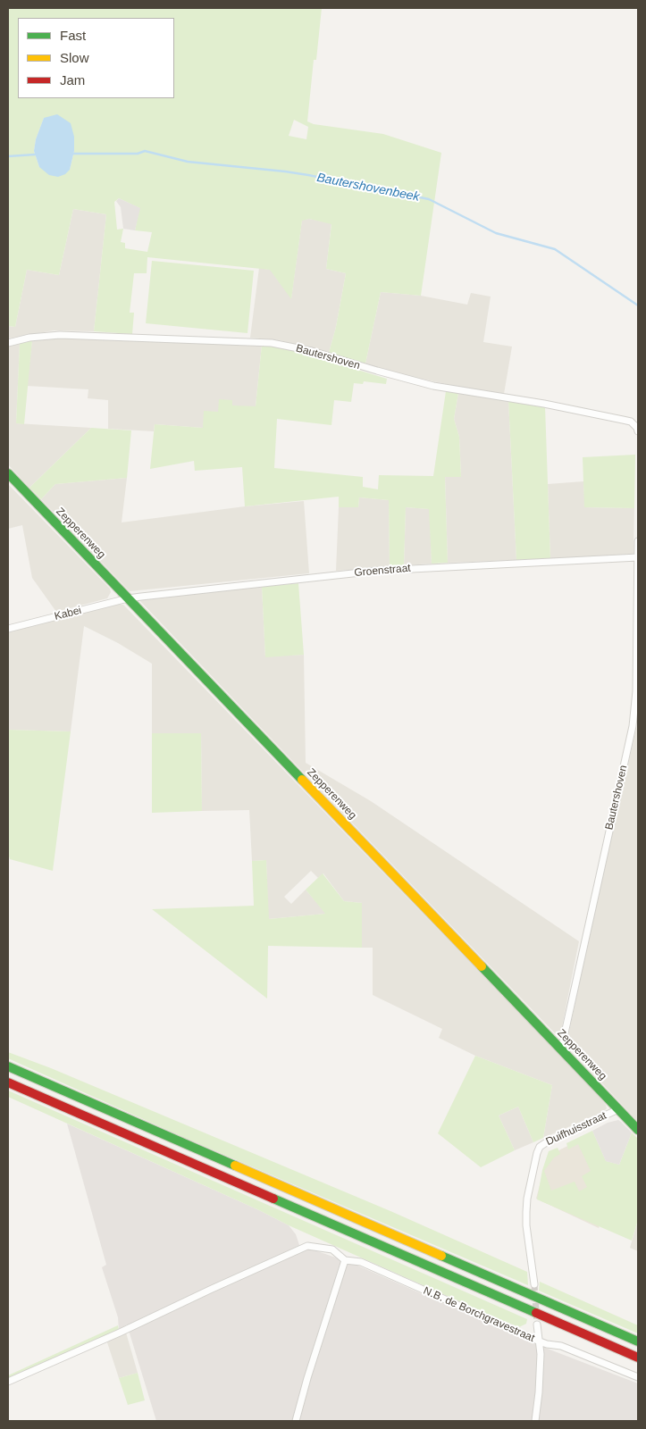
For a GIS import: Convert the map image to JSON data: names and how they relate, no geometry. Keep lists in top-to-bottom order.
{
  "streets": {
    "main road": ["Zepperenweg"],
    "street": [
      "Bautershoven",
      "Groenstraat",
      "Kabei",
      "Duifhuisstraat",
      "N.B. de Borchgravestraat"
    ]
  },
  "crossings": [
    ["Bautershoven", "Zepperenweg"],
    ["Bautershoven", "Groenstraat"],
    ["Zepperenweg", "Groenstraat"],
    ["Zepperenweg", "Kabei"],
    ["Zepperenweg", "Duifhuisstraat"],
    ["Groenstraat", "Kabei"]
  ],
  "water": ["Bautershovenbeek"],
  "legend": ["Fast", "Slow", "Jam"]
}
